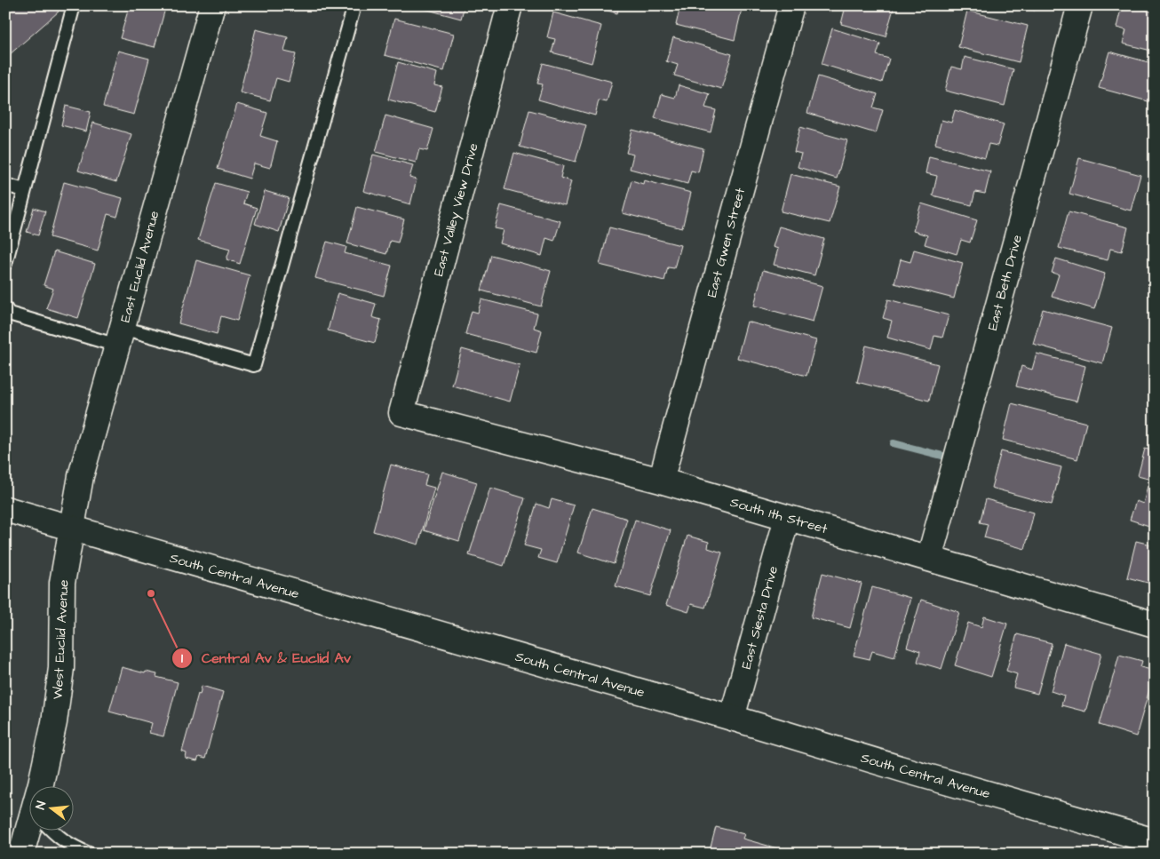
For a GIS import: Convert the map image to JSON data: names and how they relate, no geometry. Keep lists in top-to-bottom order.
{
  "streets": {
    "street": [
      "East Valley View Drive",
      "East Gwen Street",
      "East Euclid Avenue",
      "East Beth Drive",
      "South 1th Street",
      "South Central Avenue",
      "East Siesta Drive",
      "West Euclid Avenue"
    ]
  },
  "crossings": [
    ["East Valley View Drive", "South 1th Street"],
    ["East Gwen Street", "South 1th Street"],
    ["East Euclid Avenue", "South Central Avenue"],
    ["East Euclid Avenue", "West Euclid Avenue"],
    ["East Beth Drive", "South 1th Street"],
    ["South 1th Street", "East Siesta Drive"],
    ["South Central Avenue", "East Siesta Drive"],
    ["South Central Avenue", "West Euclid Avenue"]
  ],
  "places": ["Central Av & Euclid Av"],
  "north": "left"
}
